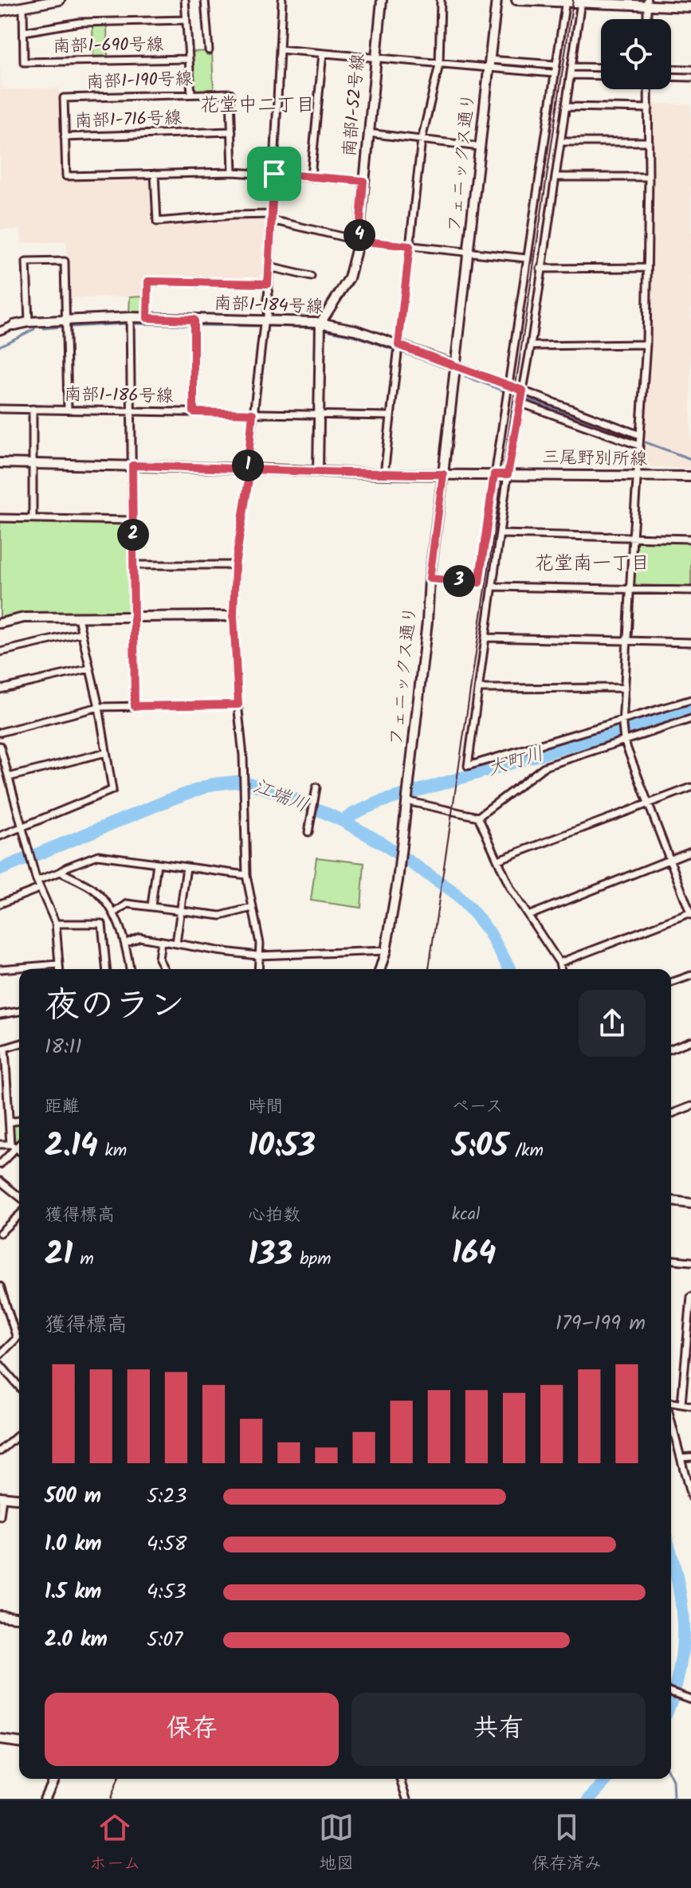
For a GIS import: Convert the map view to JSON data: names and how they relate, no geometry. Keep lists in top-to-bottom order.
{
  "streets": {
    "main road": [
      "南部1-52号線",
      "フェニックス通り",
      "南部1-184号線",
      "三尾野別所線"
    ],
    "street": [
      "南部1-690号線",
      "南部1-190号線",
      "南部1-716号線",
      "南部1-186号線"
    ]
  },
  "crossings": [
    ["南部1-190号線", "南部1-52号線"],
    ["南部1-190号線", "南部1-716号線"],
    ["南部1-52号線", "南部1-184号線"],
    ["フェニックス通り", "南部1-184号線"],
    ["フェニックス通り", "三尾野別所線"]
  ],
  "districts": ["花堂中二丁目", "花堂南一丁目"],
  "water": ["大町川", "江端川"],
  "page": {
    "pins": [
      "4",
      "1",
      "2",
      "3"
    ],
    "heading": ["夜のラン", "18:11"],
    "stats": [
      ["距離", "2.14 km"],
      ["時間", "10:53"],
      ["ペース", "5:05 /km"],
      ["獲得標高", "21 m"],
      ["心拍数", "133 bpm"],
      ["kcal", "164"]
    ],
    "chart": ["獲得標高", "179–199 m"],
    "list": [
      {
        "name": "500 m",
        "note": "5:23"
      },
      {
        "name": "1.0 km",
        "note": "4:58"
      },
      {
        "name": "1.5 km",
        "note": "4:53"
      },
      {
        "name": "2.0 km",
        "note": "5:07"
      }
    ],
    "buttons": ["保存", "共有"],
    "tabs": ["ホーム", "地図", "保存済み"]
  }
}
